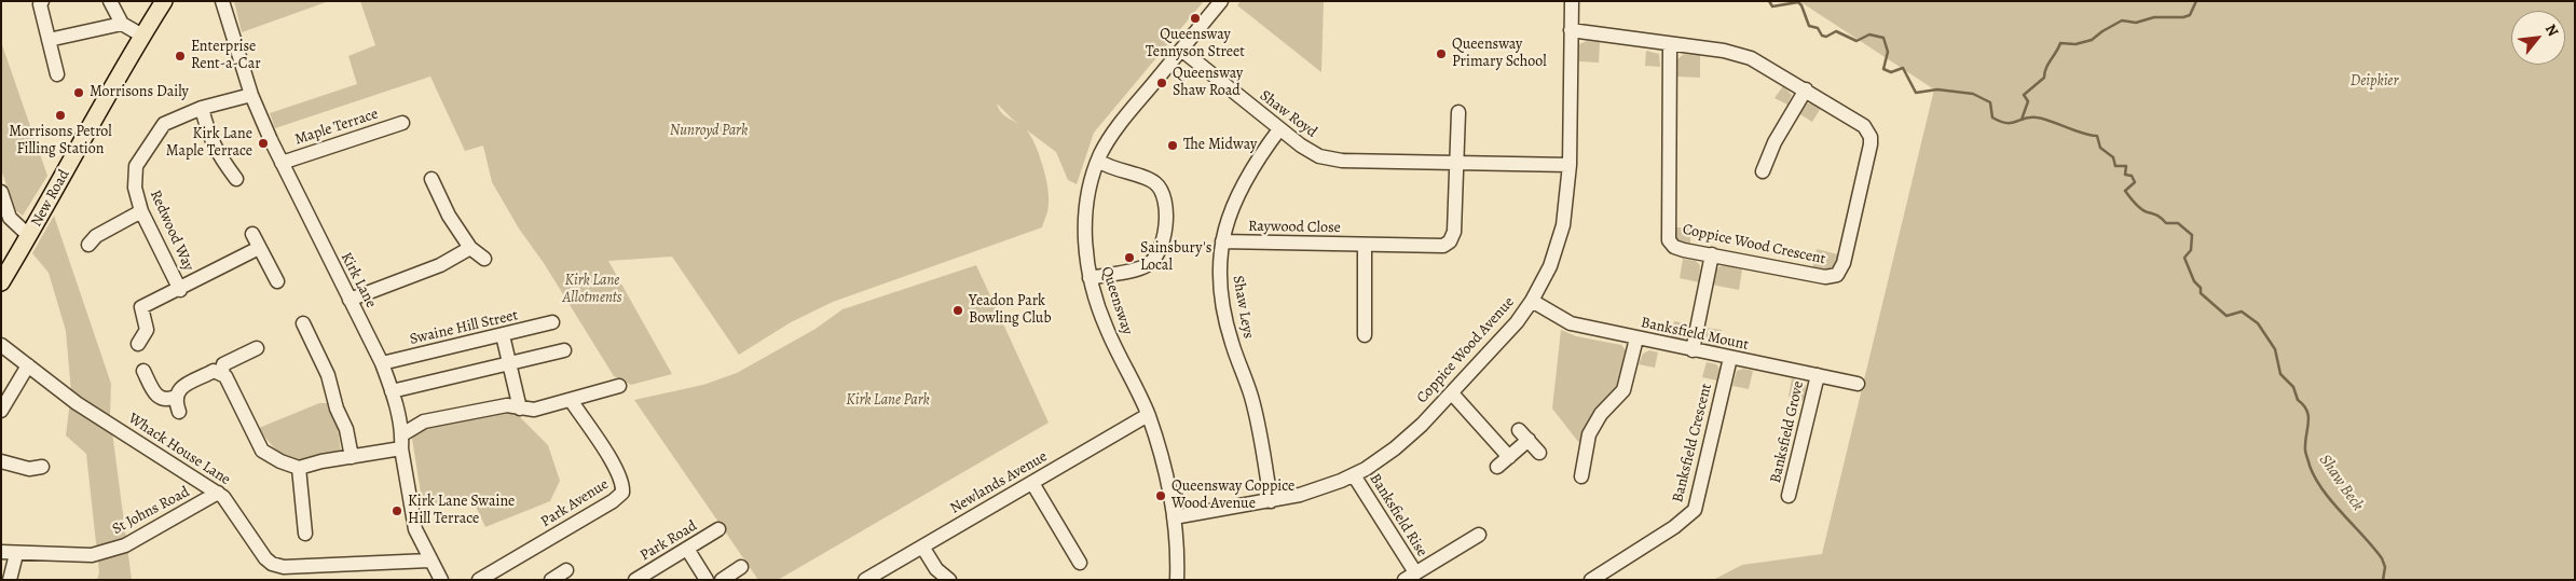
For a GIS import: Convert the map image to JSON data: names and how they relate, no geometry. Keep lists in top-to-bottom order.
{
  "streets": {
    "main road": ["New Road"],
    "street": [
      "Shaw Royd",
      "Maple Terrace",
      "Raywood Close",
      "Redwood Way",
      "Coppice Wood Crescent",
      "Kirk Lane",
      "Queensway",
      "Shaw Leys",
      "Swaine Hill Street",
      "Banksfield Mount",
      "Coppice Wood Avenue",
      "Banksfield Grove",
      "Banksfield Crescent",
      "Whack House Lane",
      "Newlands Avenue",
      "Park Avenue",
      "St Johns Road",
      "Banksfield Rise",
      "Park Road"
    ]
  },
  "crossings": [
    ["Shaw Royd", "Raywood Close"],
    ["Shaw Royd", "Queensway"],
    ["Shaw Royd", "Shaw Leys"],
    ["Shaw Royd", "Coppice Wood Avenue"],
    ["Maple Terrace", "Kirk Lane"],
    ["Raywood Close", "Shaw Leys"],
    ["Redwood Way", "Kirk Lane"],
    ["Coppice Wood Crescent", "Coppice Wood Avenue"],
    ["Kirk Lane", "Swaine Hill Street"],
    ["Kirk Lane", "Whack House Lane"],
    ["Queensway", "Coppice Wood Avenue"],
    ["Queensway", "Newlands Avenue"],
    ["Shaw Leys", "Coppice Wood Avenue"],
    ["Banksfield Mount", "Coppice Wood Avenue"],
    ["Banksfield Mount", "Banksfield Grove"],
    ["Banksfield Mount", "Banksfield Crescent"],
    ["Coppice Wood Avenue", "Banksfield Rise"],
    ["Whack House Lane", "St Johns Road"]
  ],
  "water": ["Shaw Beck"],
  "parks": [
    "Deipkier",
    "Nunroyd Park",
    "Kirk Lane Allotments",
    "Kirk Lane Park"
  ],
  "places": [
    "Queensway Tennyson Street",
    "Queensway Primary School",
    "Enterprise Rent-a-Car",
    "Queensway Shaw Road",
    "Morrisons Daily",
    "Morrisons Petrol Filling Station",
    "Kirk Lane Maple Terrace",
    "The Midway",
    "Sainsbury's Local",
    "Yeadon Park Bowling Club",
    "Queensway Coppice Wood Avenue",
    "Kirk Lane Swaine Hill Terrace"
  ],
  "north": "top right"
}
